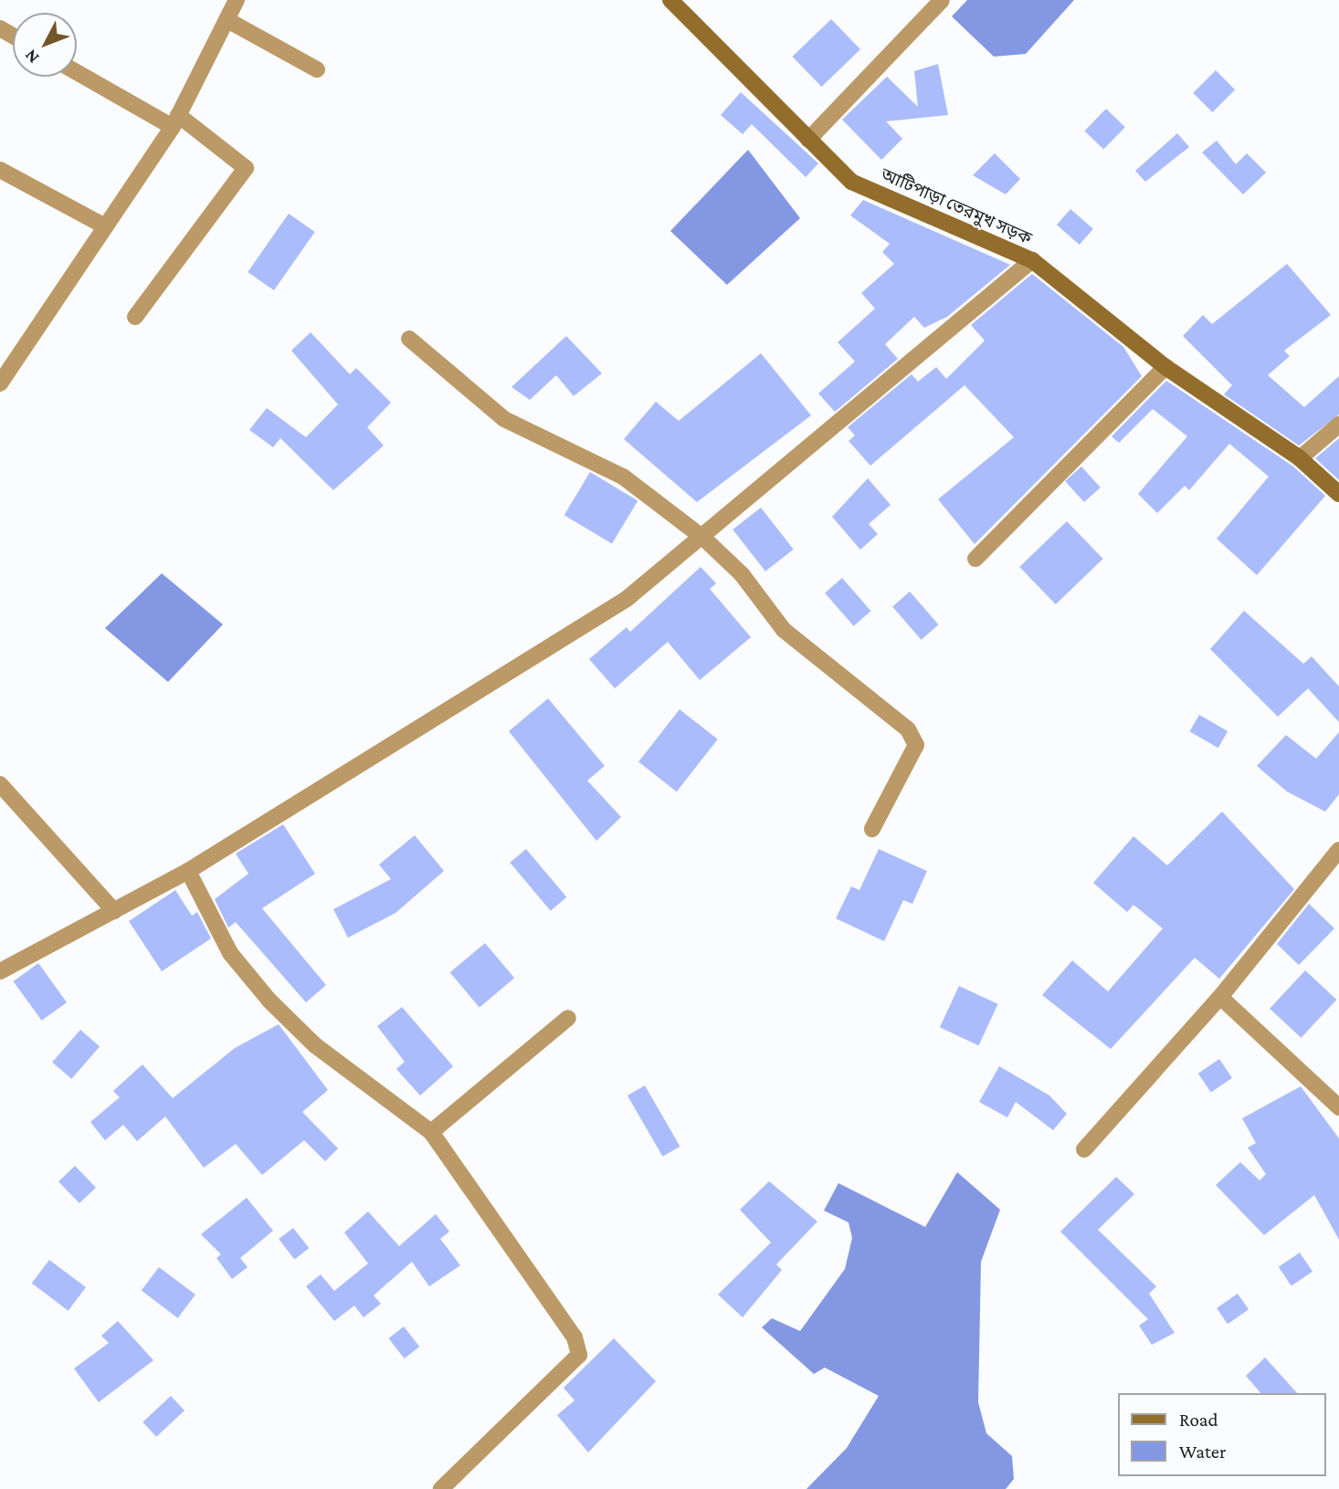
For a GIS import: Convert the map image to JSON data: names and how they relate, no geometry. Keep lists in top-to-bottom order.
{
  "streets": {
    "main road": ["আটিপাড়া তেরমুখ সড়ক"]
  },
  "legend": ["Road", "Water"],
  "north": "bottom left"
}
